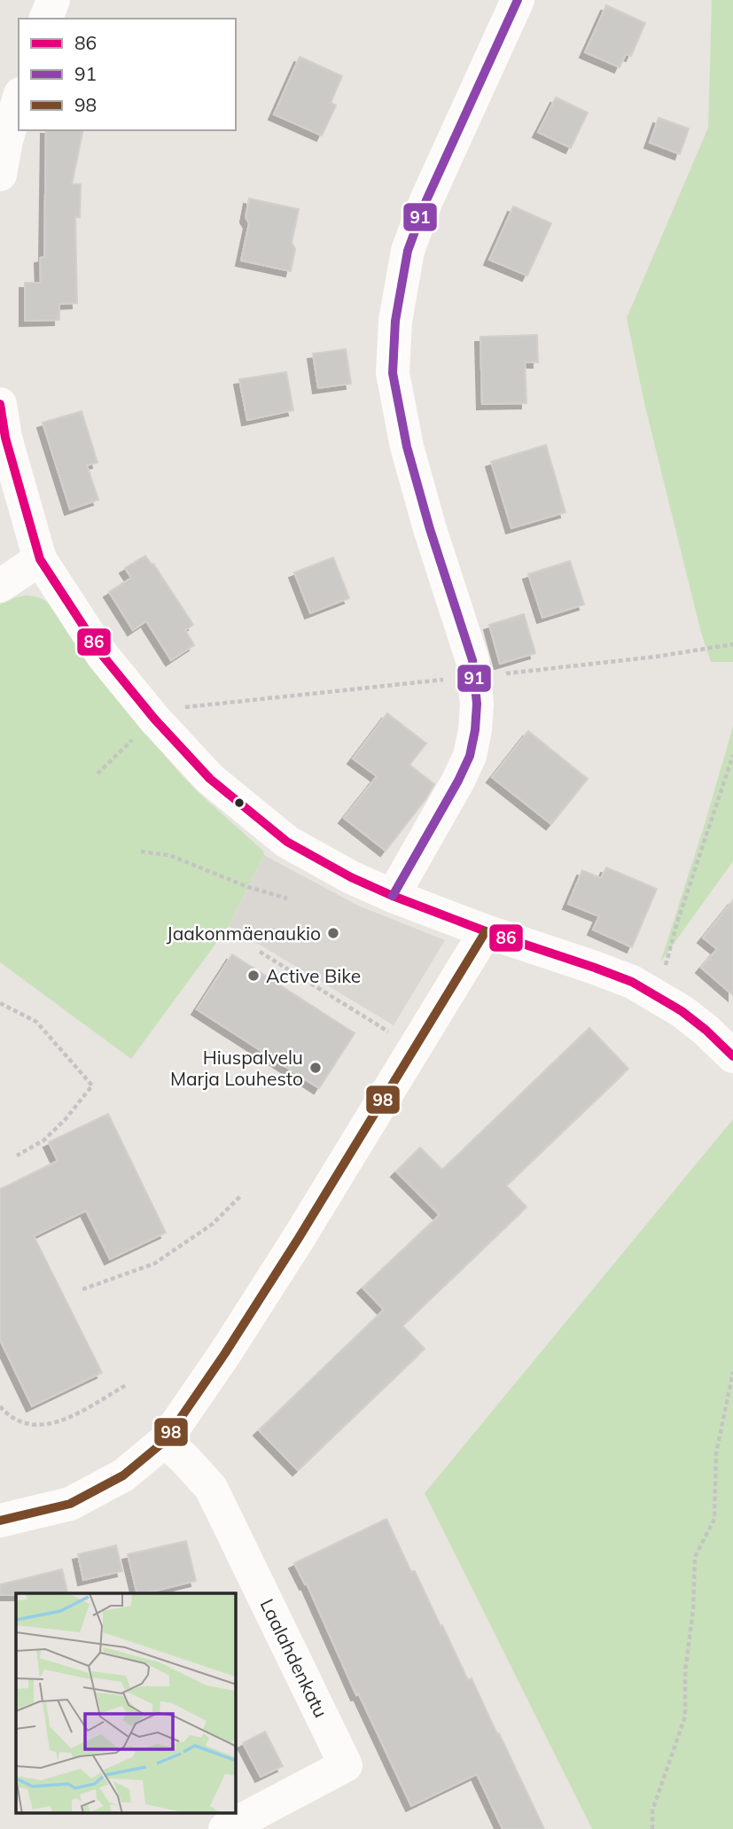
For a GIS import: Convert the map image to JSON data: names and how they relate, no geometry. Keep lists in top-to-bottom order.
{
  "streets": {
    "street": ["Laalahdenkatu"]
  },
  "places": ["Jaakonmäenaukio", "Active Bike", "Hiuspalvelu Marja Louhesto"],
  "lines": ["transit line 91", "transit line 86", "transit line 98"],
  "legend": ["86", "91", "98"]
}
